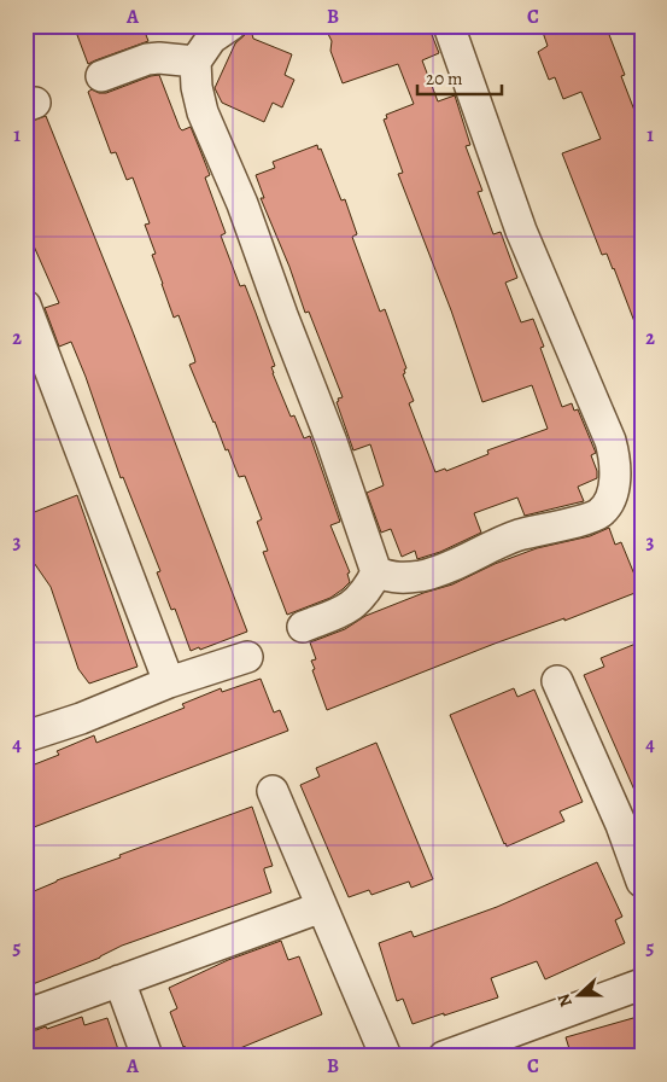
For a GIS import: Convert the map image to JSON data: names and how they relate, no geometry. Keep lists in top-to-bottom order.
{
  "scale_bar": "20 m",
  "north": "left",
  "grid": {
    "columns": ["A", "B", "C"],
    "rows": [
      "1",
      "2",
      "3",
      "4",
      "5"
    ]
  }
}
